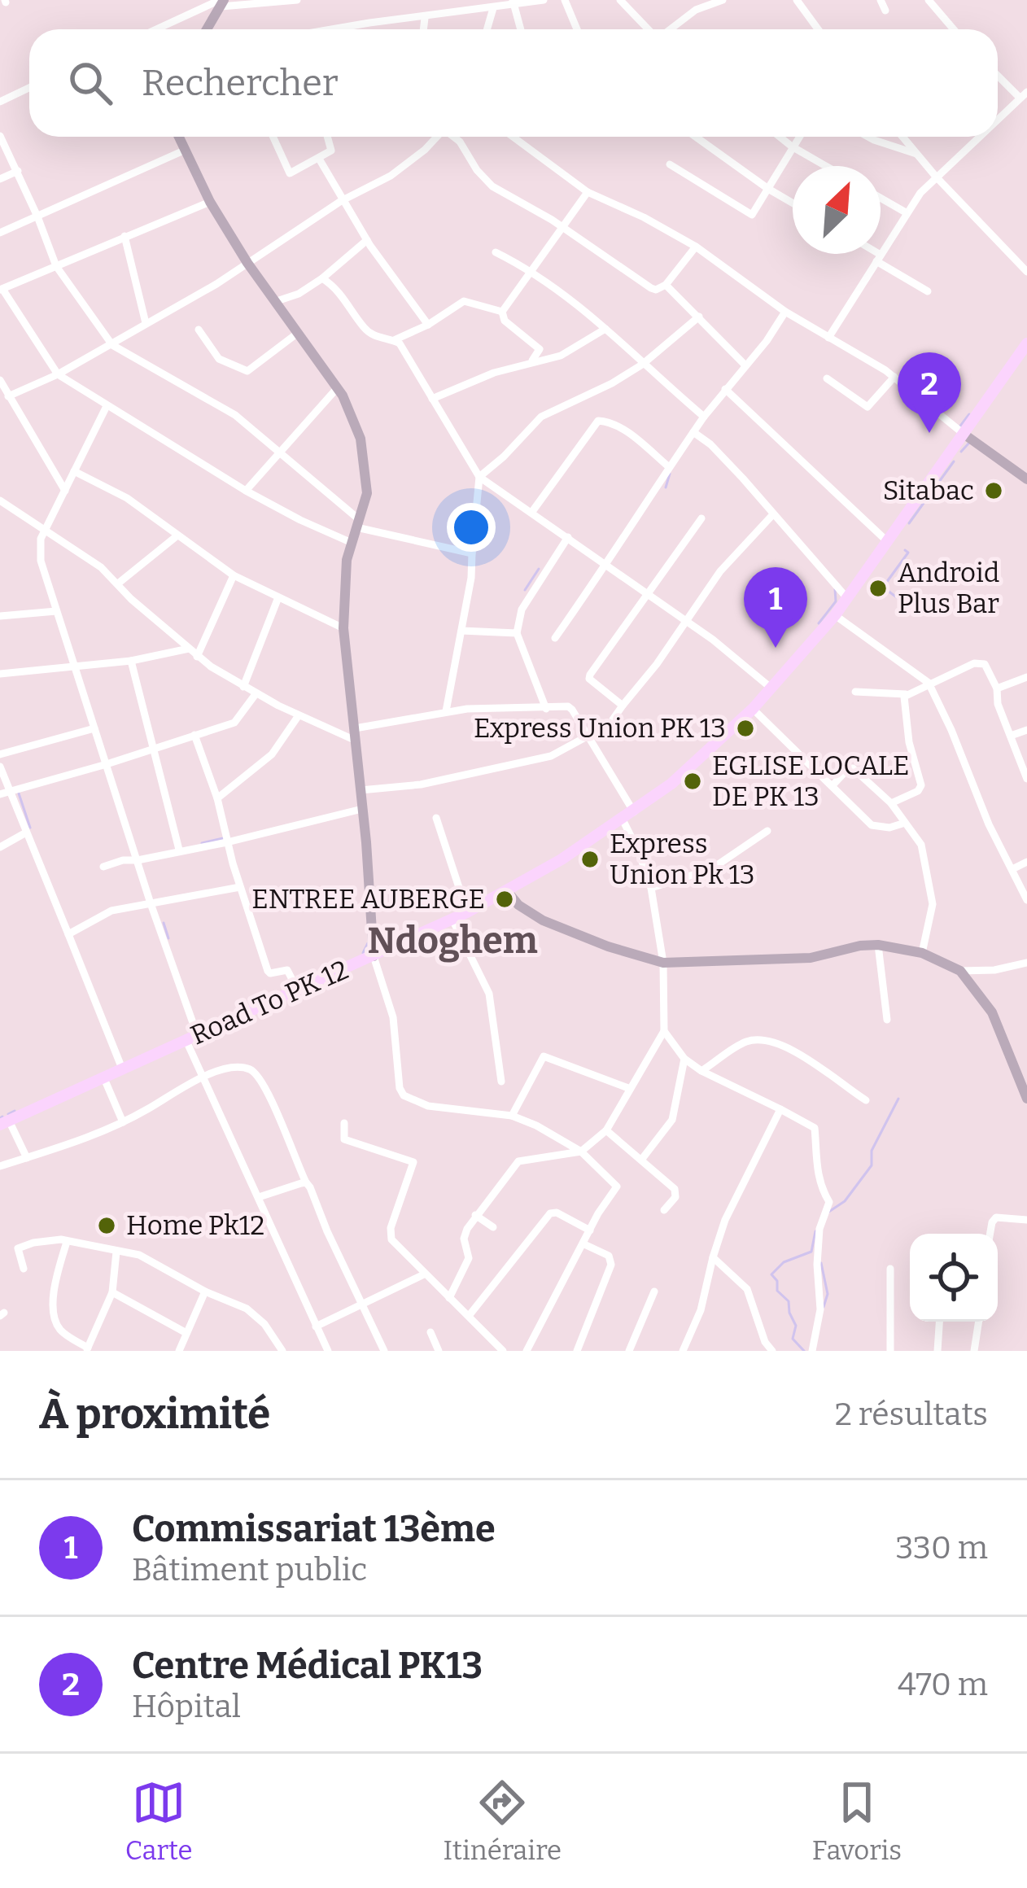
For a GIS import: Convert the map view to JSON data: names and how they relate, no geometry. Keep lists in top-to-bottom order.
{
  "streets": {
    "main road": ["Road To PK 12"]
  },
  "districts": ["Ndoghem"],
  "places": [
    "Sitabac",
    "Android Plus Bar",
    "Express Union PK 13",
    "EGLISE LOCALE DE PK 13",
    "Express Union Pk 13",
    "ENTREE AUBERGE",
    "Home Pk12"
  ],
  "north": "top right",
  "page": {
    "search": "Rechercher",
    "pins": ["2", "1"],
    "heading": ["À proximité", "2 résultats"],
    "list": [
      {
        "mark": "1",
        "name": "Commissariat 13ème",
        "note": "Bâtiment public",
        "value": "330 m"
      },
      {
        "mark": "2",
        "name": "Centre Médical PK13",
        "note": "Hôpital",
        "value": "470 m"
      }
    ],
    "nav": ["Carte", "Itinéraire", "Favoris"]
  }
}
